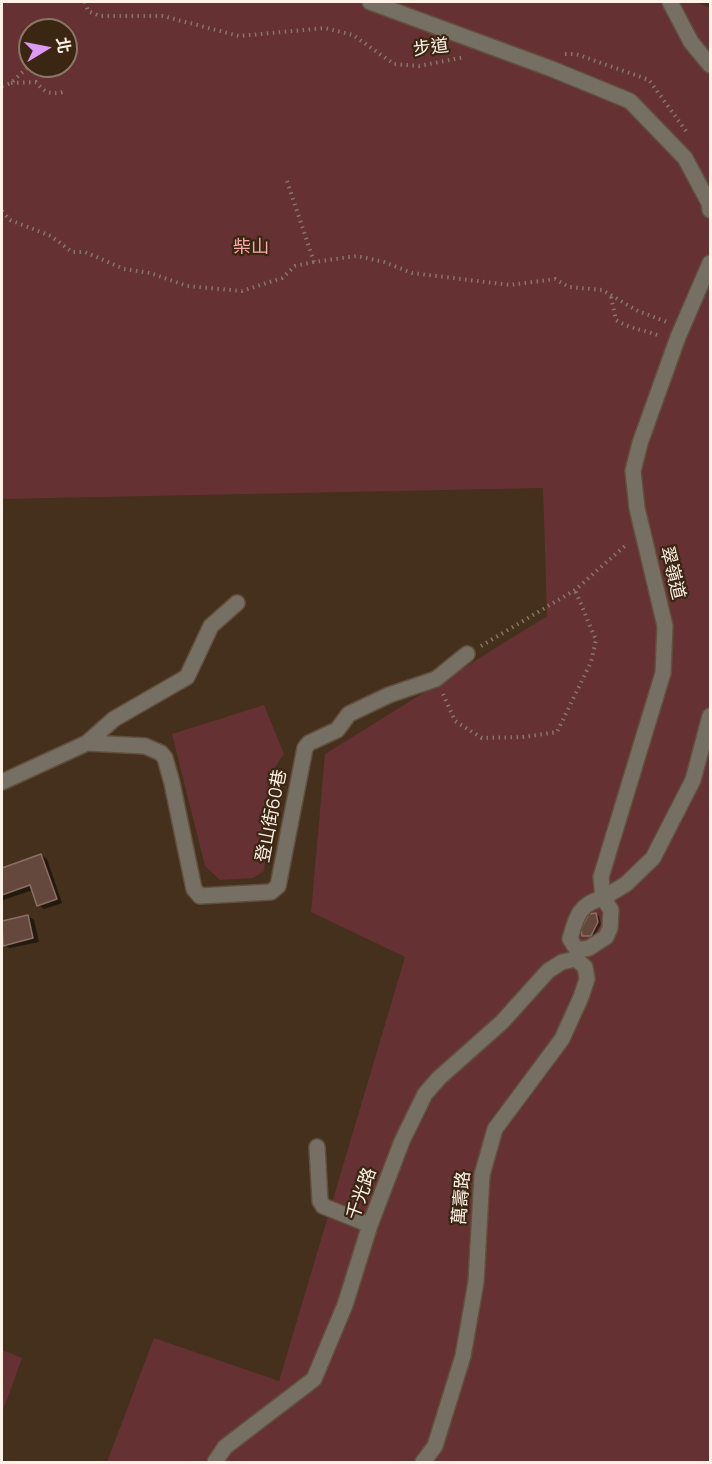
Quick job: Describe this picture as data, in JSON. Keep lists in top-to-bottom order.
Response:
{
  "streets": {
    "street": [
      "翠嶺道",
      "登山街60巷",
      "千光路",
      "萬壽路"
    ],
    "path": ["步道"]
  },
  "crossings": [
    ["翠嶺道", "千光路"],
    ["翠嶺道", "萬壽路"],
    ["千光路", "萬壽路"]
  ],
  "parks": ["柴山"],
  "north": "right"
}
